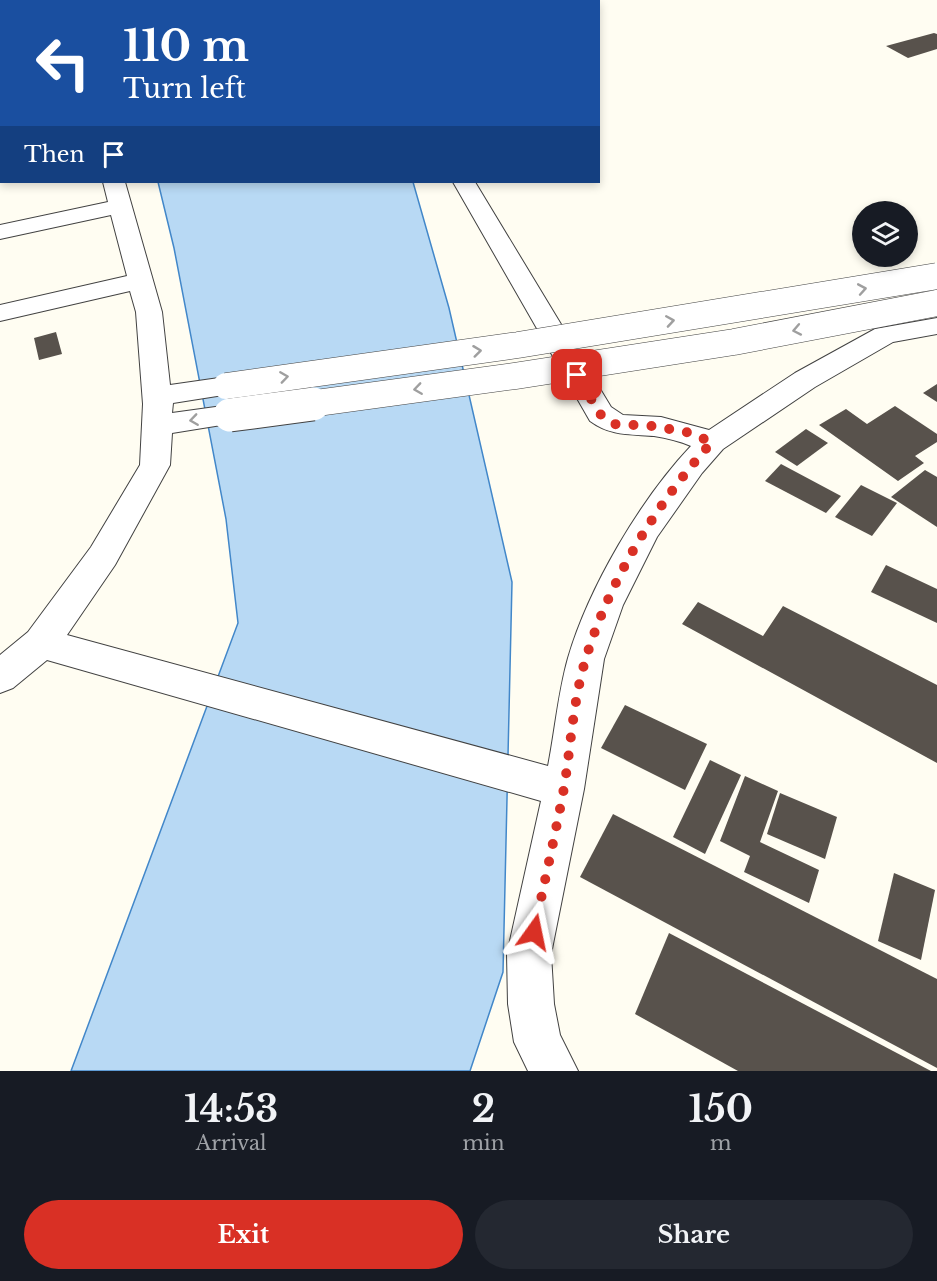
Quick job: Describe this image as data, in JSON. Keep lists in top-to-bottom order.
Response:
{
  "page": {
    "turn": ["110 m", "Turn left"],
    "then": "Then",
    "eta": [
      "14:53",
      "Arrival",
      "2",
      "min",
      "150",
      "m"
    ],
    "buttons": ["Exit", "Share"]
  }
}
